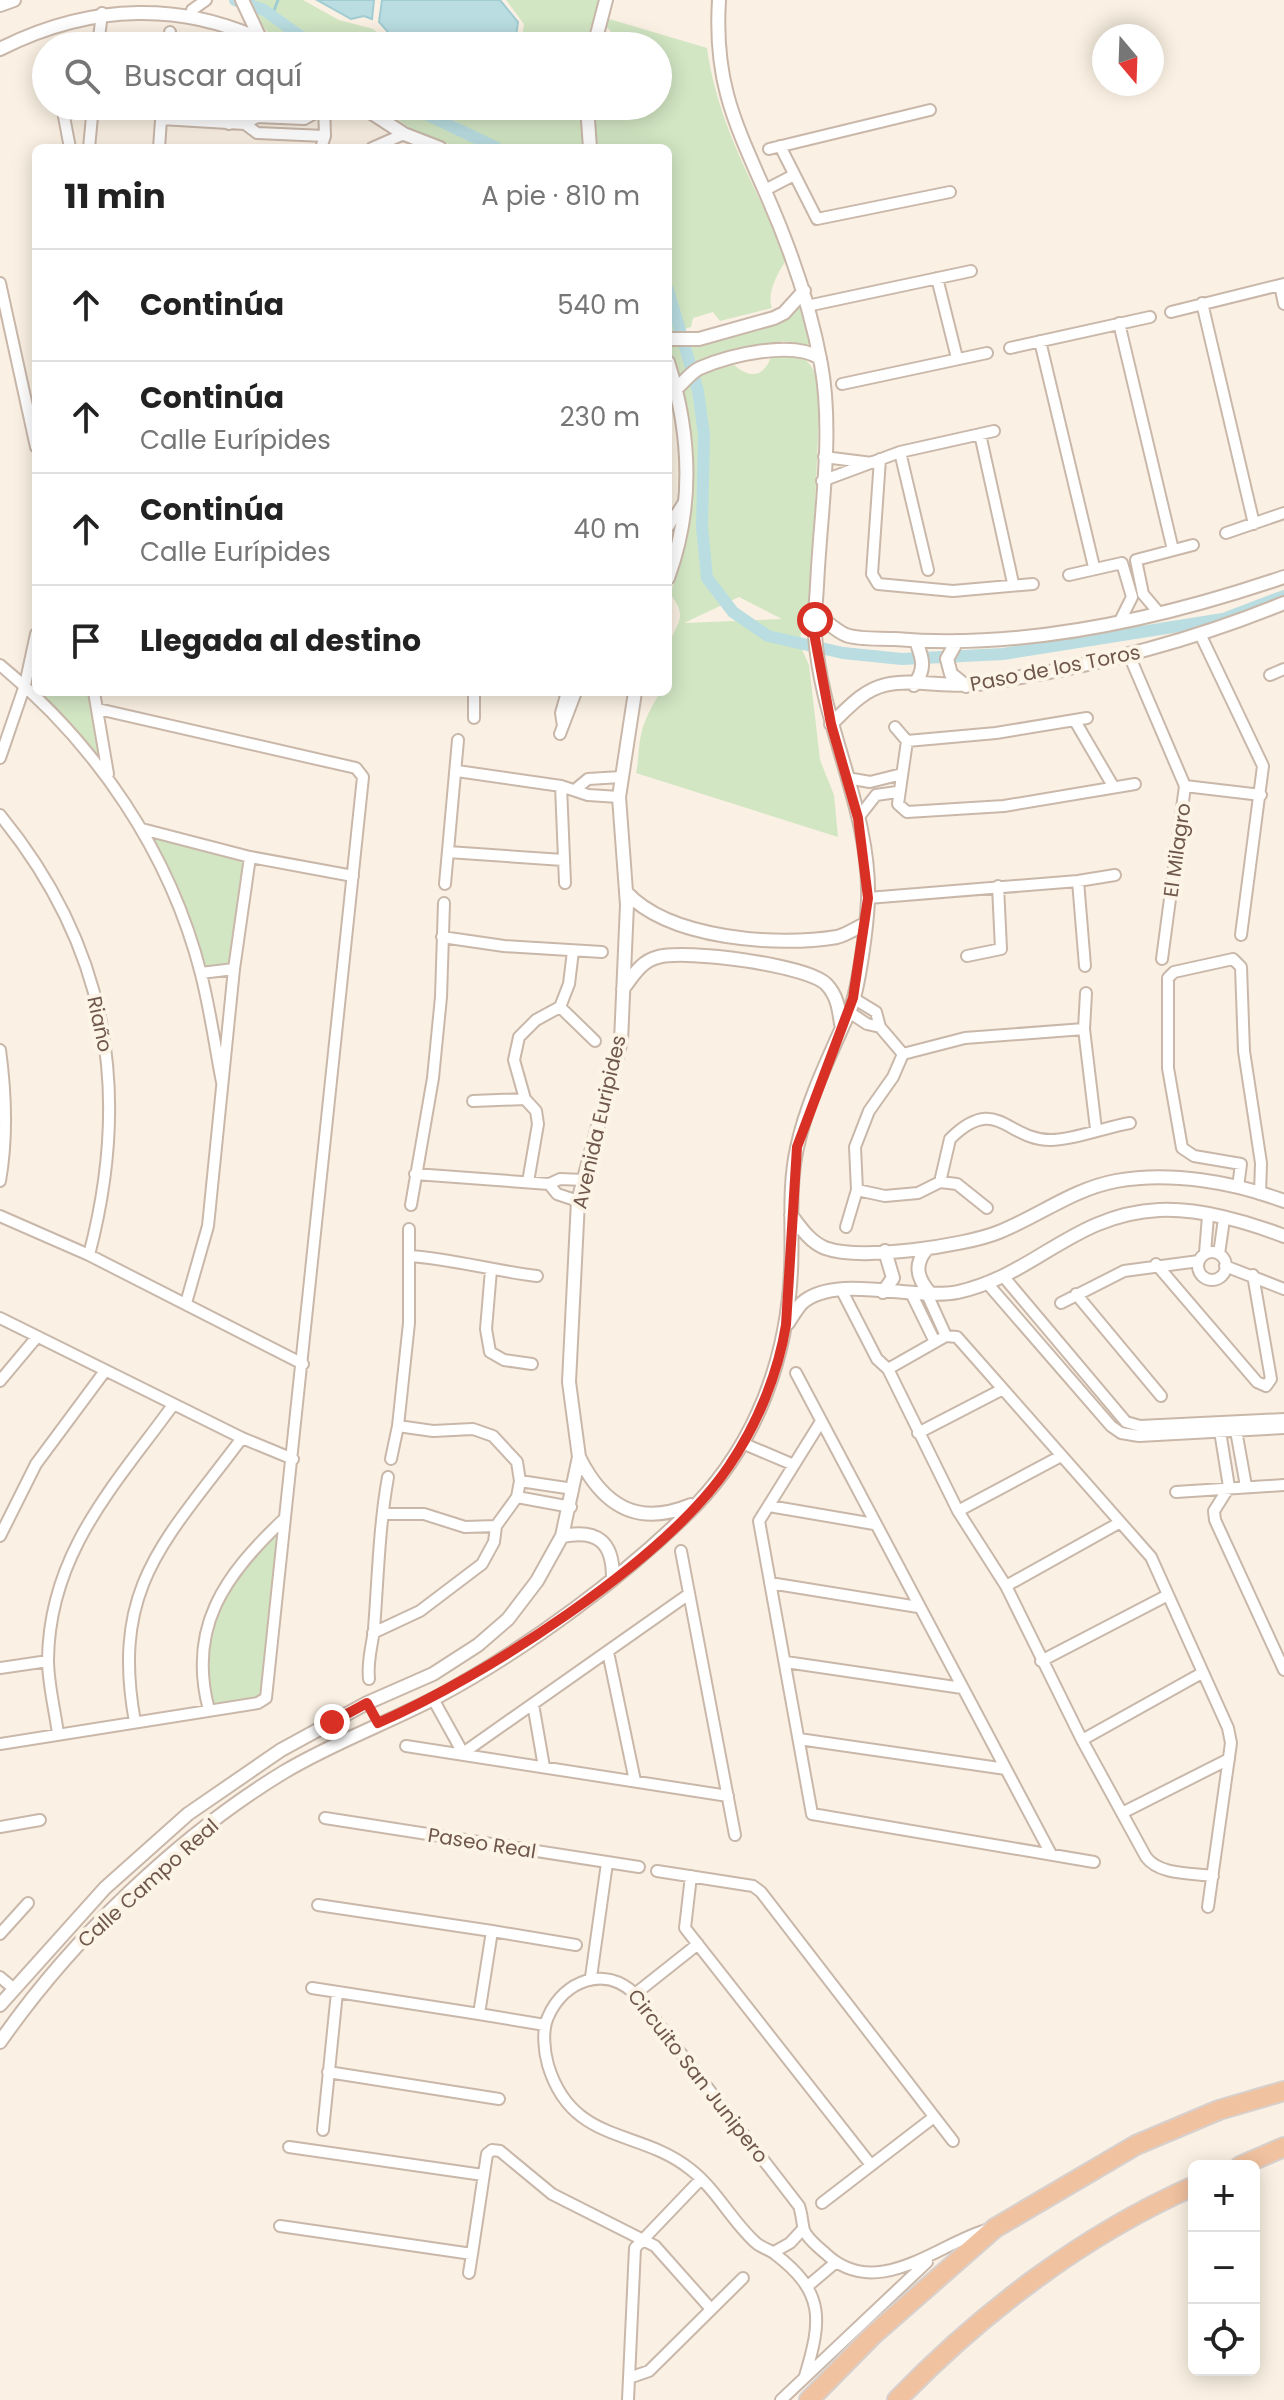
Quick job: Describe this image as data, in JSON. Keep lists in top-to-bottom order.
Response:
{
  "streets": {
    "street": [
      "Paso de los Toros",
      "El Milagro",
      "Riaño",
      "Avenida Euripides",
      "Paseo Real",
      "Calle Campo Real",
      "Circuito San Junipero"
    ]
  },
  "crossings": [
    ["Paso de los Toros", "El Milagro"],
    ["Paso de los Toros", "Calle Campo Real"],
    ["Avenida Euripides", "Calle Campo Real"]
  ],
  "north": "bottom",
  "page": {
    "search": "Buscar aquí",
    "heading": ["11 min", "A pie · 810 m"],
    "list": [
      ["Continúa", "540 m"],
      ["Continúa", "Calle Eurípides", "230 m"],
      ["Continúa", "Calle Eurípides", "40 m"],
      "Llegada al destino"
    ],
    "map_buttons": ["+", "−"]
  }
}
